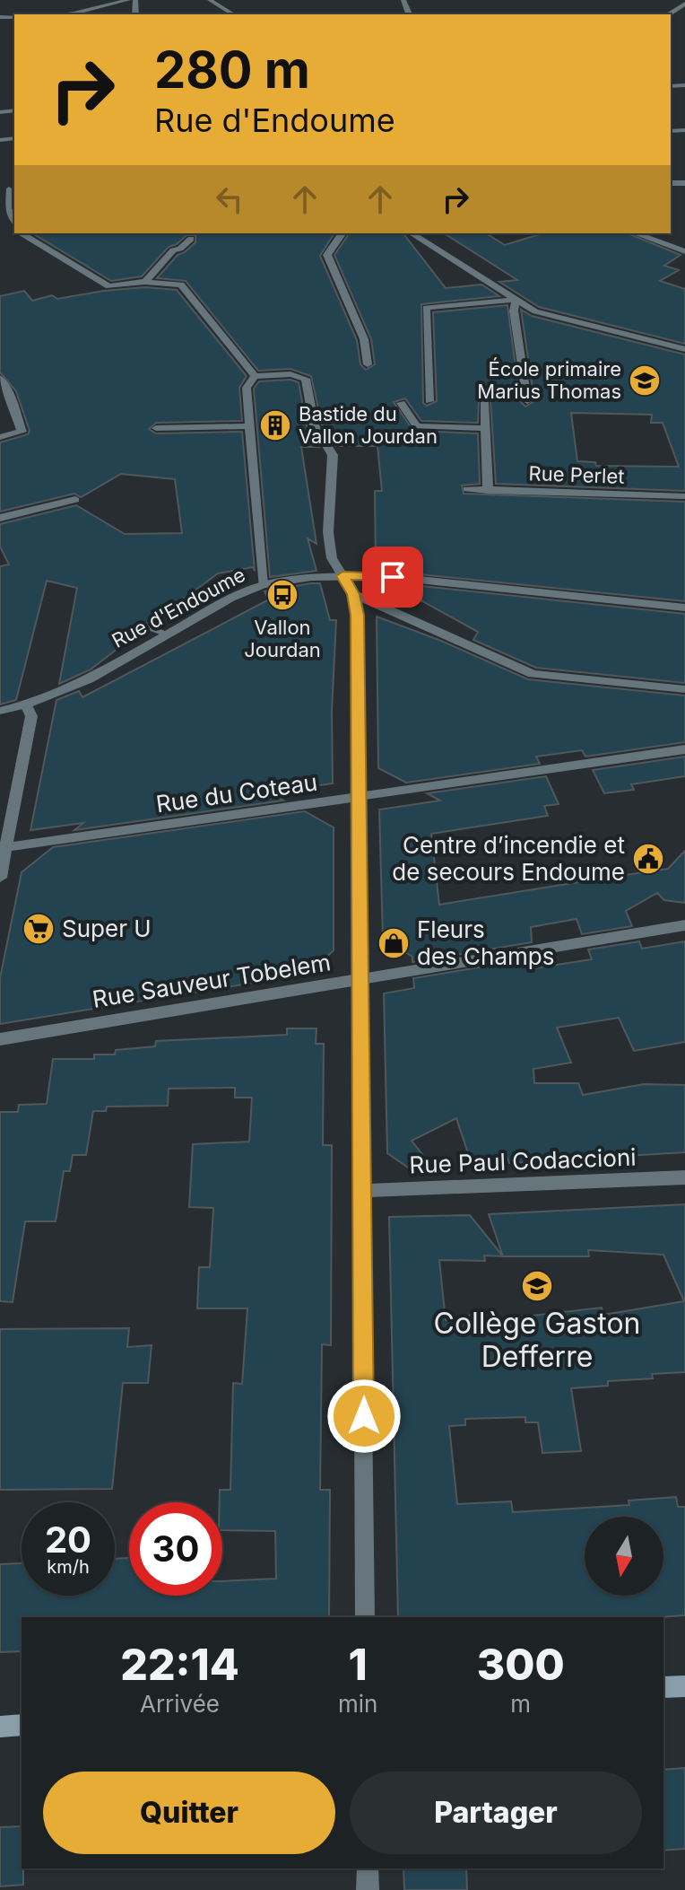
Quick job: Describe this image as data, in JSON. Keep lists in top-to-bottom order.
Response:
{
  "streets": {
    "street": [
      "Rue Perlet",
      "Rue d'Endoume",
      "Rue du Coteau",
      "Rue Sauveur Tobelem",
      "Rue Paul Codaccioni"
    ]
  },
  "places": {
    "school or university": ["École primaire Marius Thomas", "Collège Gaston Defferre"],
    "building": ["Bastide du Vallon Jourdan"],
    "bus stop": ["Vallon Jourdan"],
    "public building": ["Centre d’incendie et de secours Endoume"],
    "supermarket": ["Super U"],
    "shop": ["Fleurs des Champs"]
  },
  "north": "bottom",
  "page": {
    "turn": ["280 m", "Rue d'Endoume"],
    "speed": "20 km/h",
    "limit": "30",
    "eta": [
      "22:14",
      "Arrivée",
      "1",
      "min",
      "300",
      "m"
    ],
    "buttons": ["Quitter", "Partager"]
  }
}
